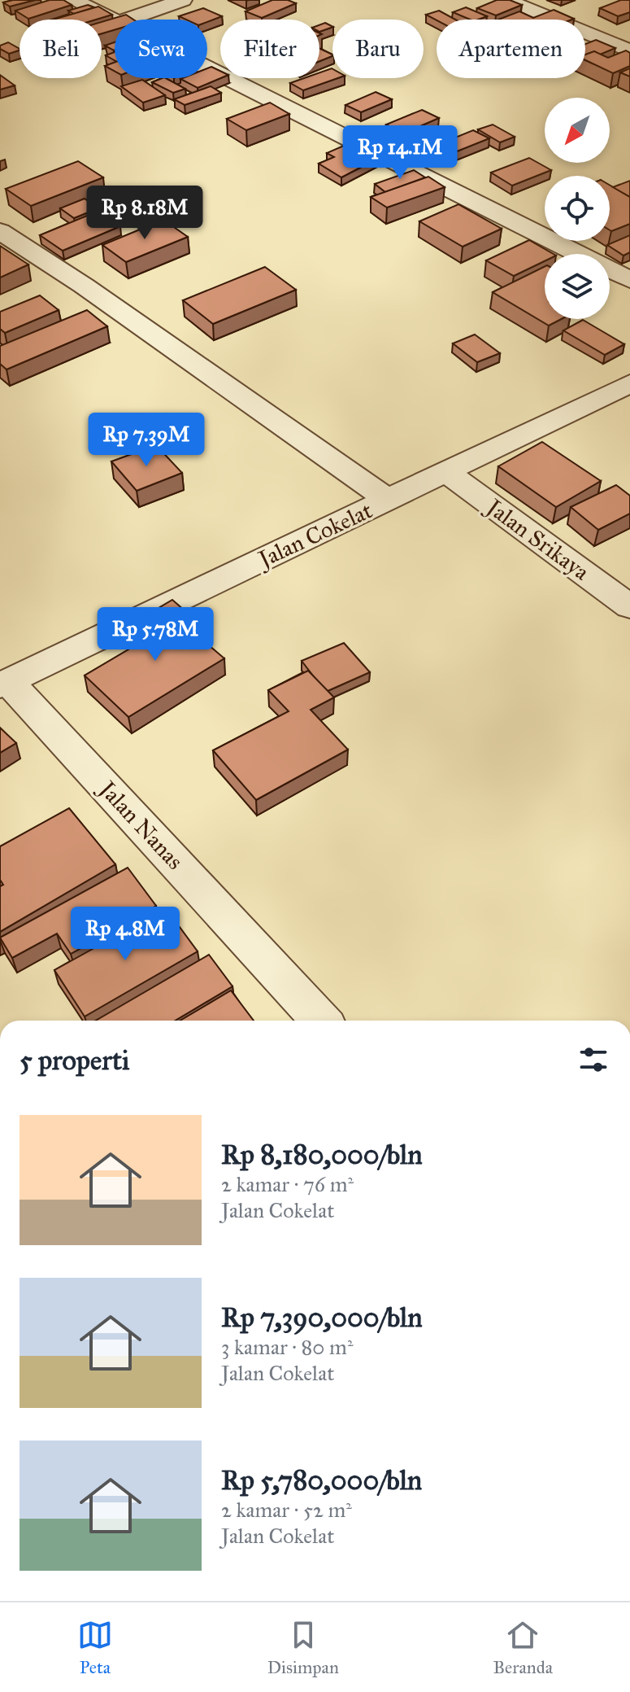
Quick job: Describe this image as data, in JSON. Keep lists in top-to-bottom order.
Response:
{
  "streets": {
    "street": ["Jalan Cokelat", "Jalan Srikaya", "Jalan Nanas"]
  },
  "crossings": [
    ["Jalan Cokelat", "Jalan Srikaya"],
    ["Jalan Cokelat", "Jalan Nanas"]
  ],
  "north": "bottom left",
  "page": {
    "chip": [
      "Beli",
      "Sewa",
      "Filter",
      "Baru",
      "Apartemen"
    ],
    "price": [
      "Rp 14.1M",
      "Rp 8.18M",
      "Rp 7.39M",
      "Rp 5.78M",
      "Rp 4.8M"
    ],
    "heading": "5 properti",
    "list": [
      {
        "name": "Rp 8,180,000/bln",
        "note": "2 kamar · 76 m² · Jalan Cokelat"
      },
      {
        "name": "Rp 7,390,000/bln",
        "note": "3 kamar · 80 m² · Jalan Cokelat"
      },
      {
        "name": "Rp 5,780,000/bln",
        "note": "2 kamar · 52 m² · Jalan Cokelat"
      }
    ],
    "tabs": ["Peta", "Disimpan", "Beranda"]
  }
}
